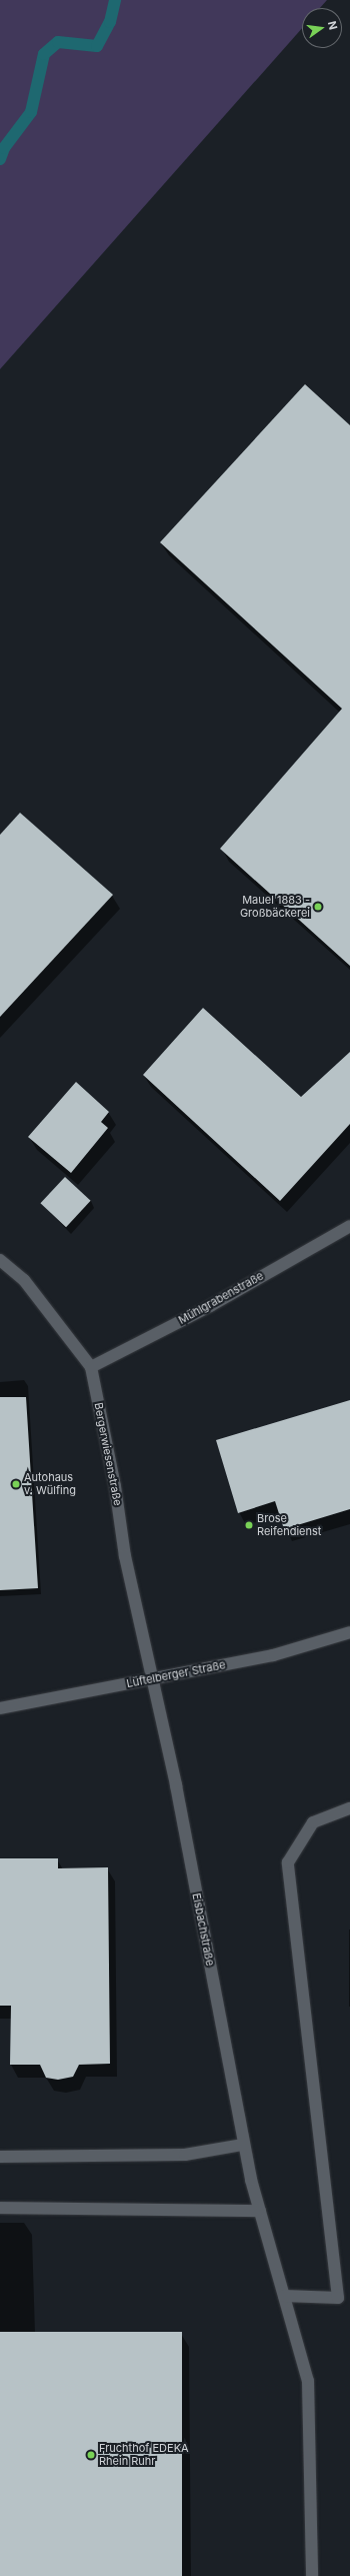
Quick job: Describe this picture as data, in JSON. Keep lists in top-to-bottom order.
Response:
{
  "streets": {
    "street": [
      "Mühlgrabenstraße",
      "Bergerwiesenstraße",
      "Lüftelberger Straße",
      "Eisbachstraße"
    ]
  },
  "crossings": [
    ["Mühlgrabenstraße", "Bergerwiesenstraße"],
    ["Bergerwiesenstraße", "Lüftelberger Straße"],
    ["Bergerwiesenstraße", "Eisbachstraße"],
    ["Lüftelberger Straße", "Eisbachstraße"]
  ],
  "places": [
    "Mauel 1883 - Großbäckerei",
    "Autohaus v. Wülfing",
    "Brose Reifendienst",
    "Fruchthof EDEKA Rhein Ruhr"
  ],
  "north": "right"
}
